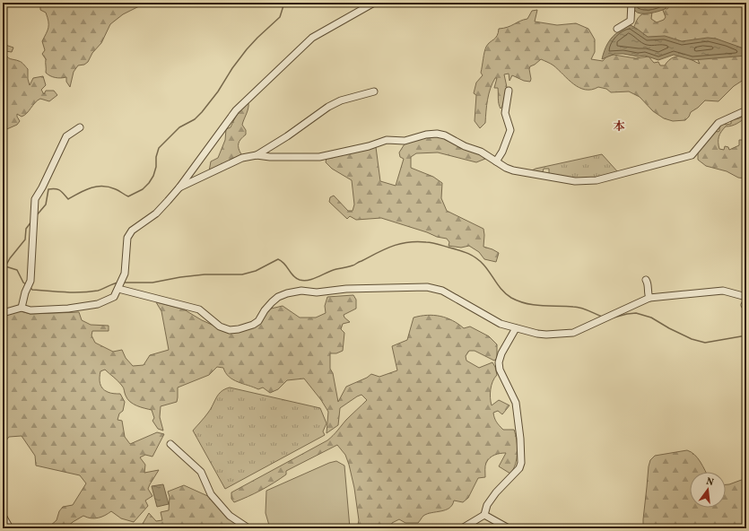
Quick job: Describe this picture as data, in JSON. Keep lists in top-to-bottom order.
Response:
{
  "districts": ["本"],
  "north": "top"
}
